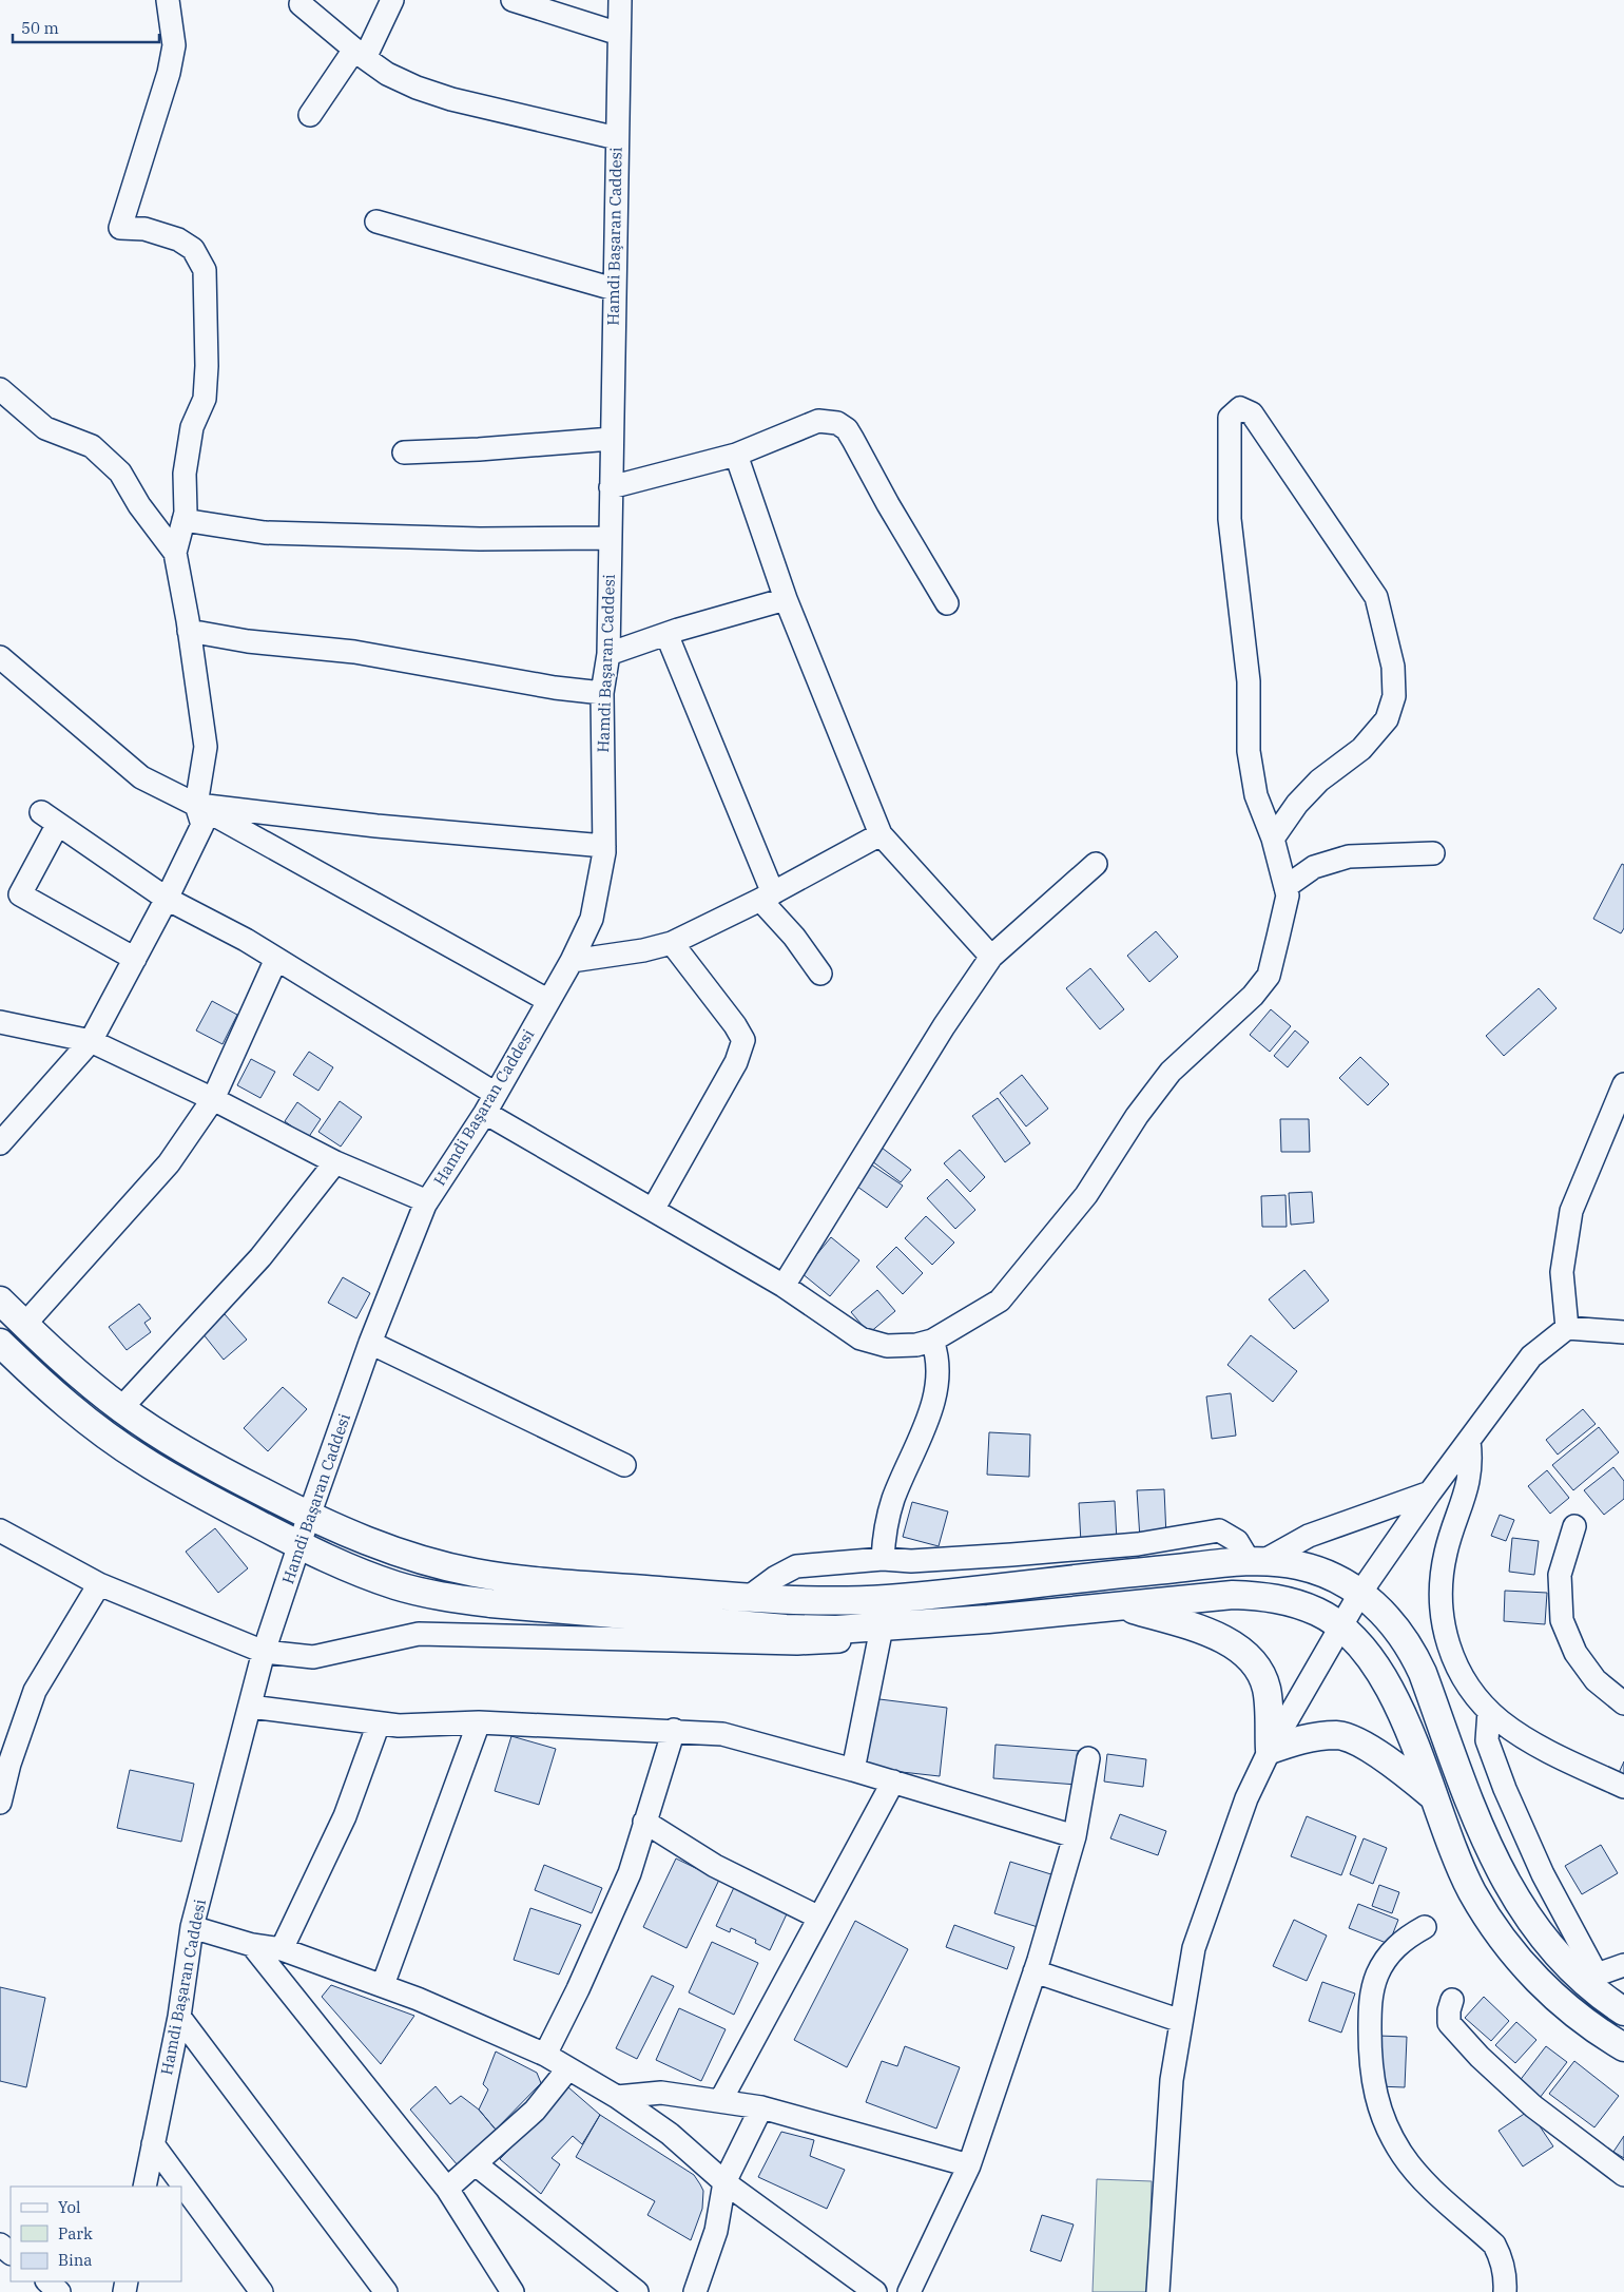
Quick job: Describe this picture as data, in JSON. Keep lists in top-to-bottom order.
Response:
{
  "streets": {
    "street": ["Hamdi Başaran Caddesi"]
  },
  "legend": ["Yol", "Park", "Bina"],
  "scale_bar": "50 m"
}
